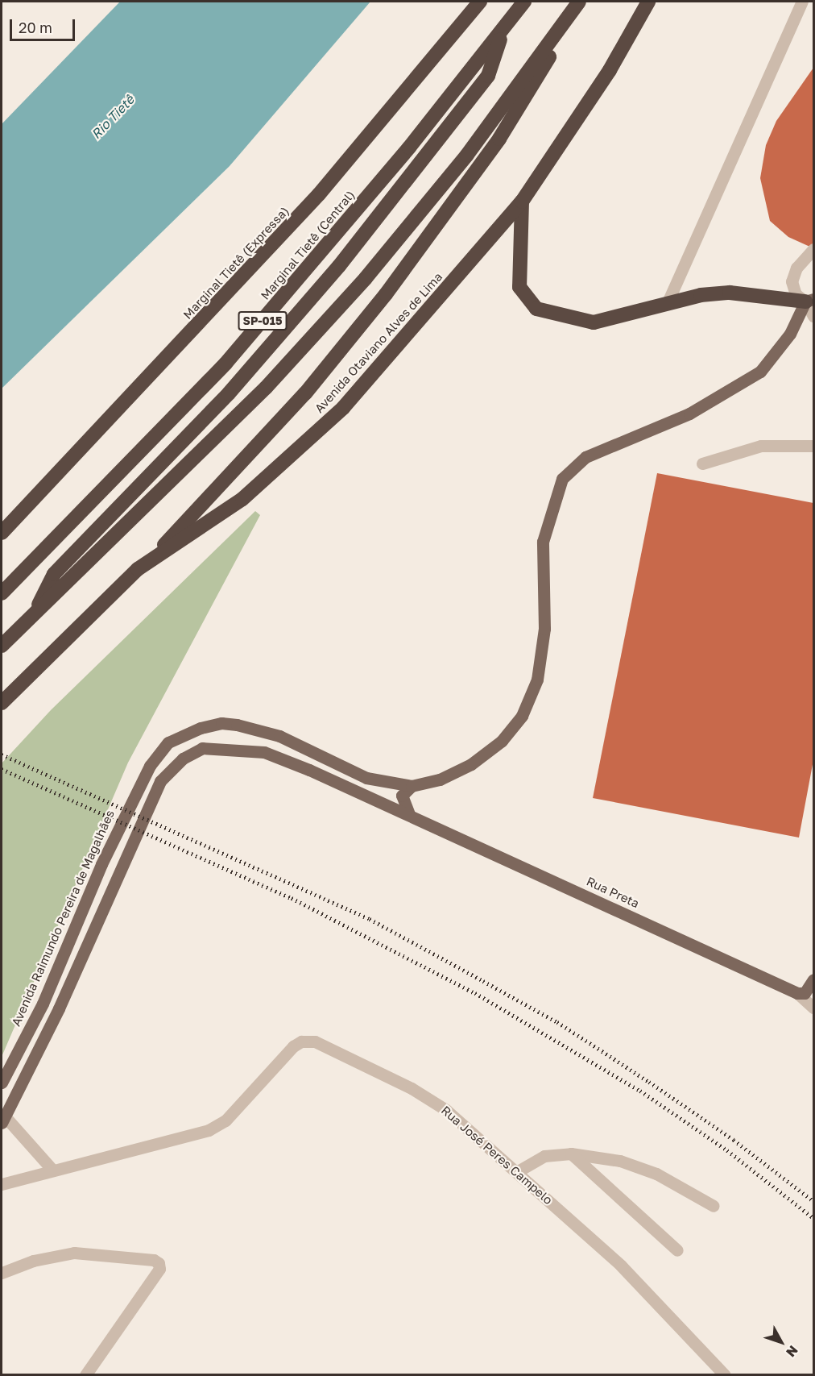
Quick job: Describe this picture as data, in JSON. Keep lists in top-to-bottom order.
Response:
{
  "streets": {
    "highway": [
      "Marginal Tietê (Central)",
      "Marginal Tietê (Expressa)",
      "SP-015",
      "Avenida Otaviano Alves de Lima"
    ],
    "main road": ["Rua Preta", "Avenida Raimundo Pereira de Magalhães"],
    "street": ["Rua José Peres Campelo"]
  },
  "crossings": [
    ["Marginal Tietê (Central)", "SP-015"]
  ],
  "water": ["Rio Tietê"],
  "scale_bar": "20 m",
  "north": "bottom right"
}
